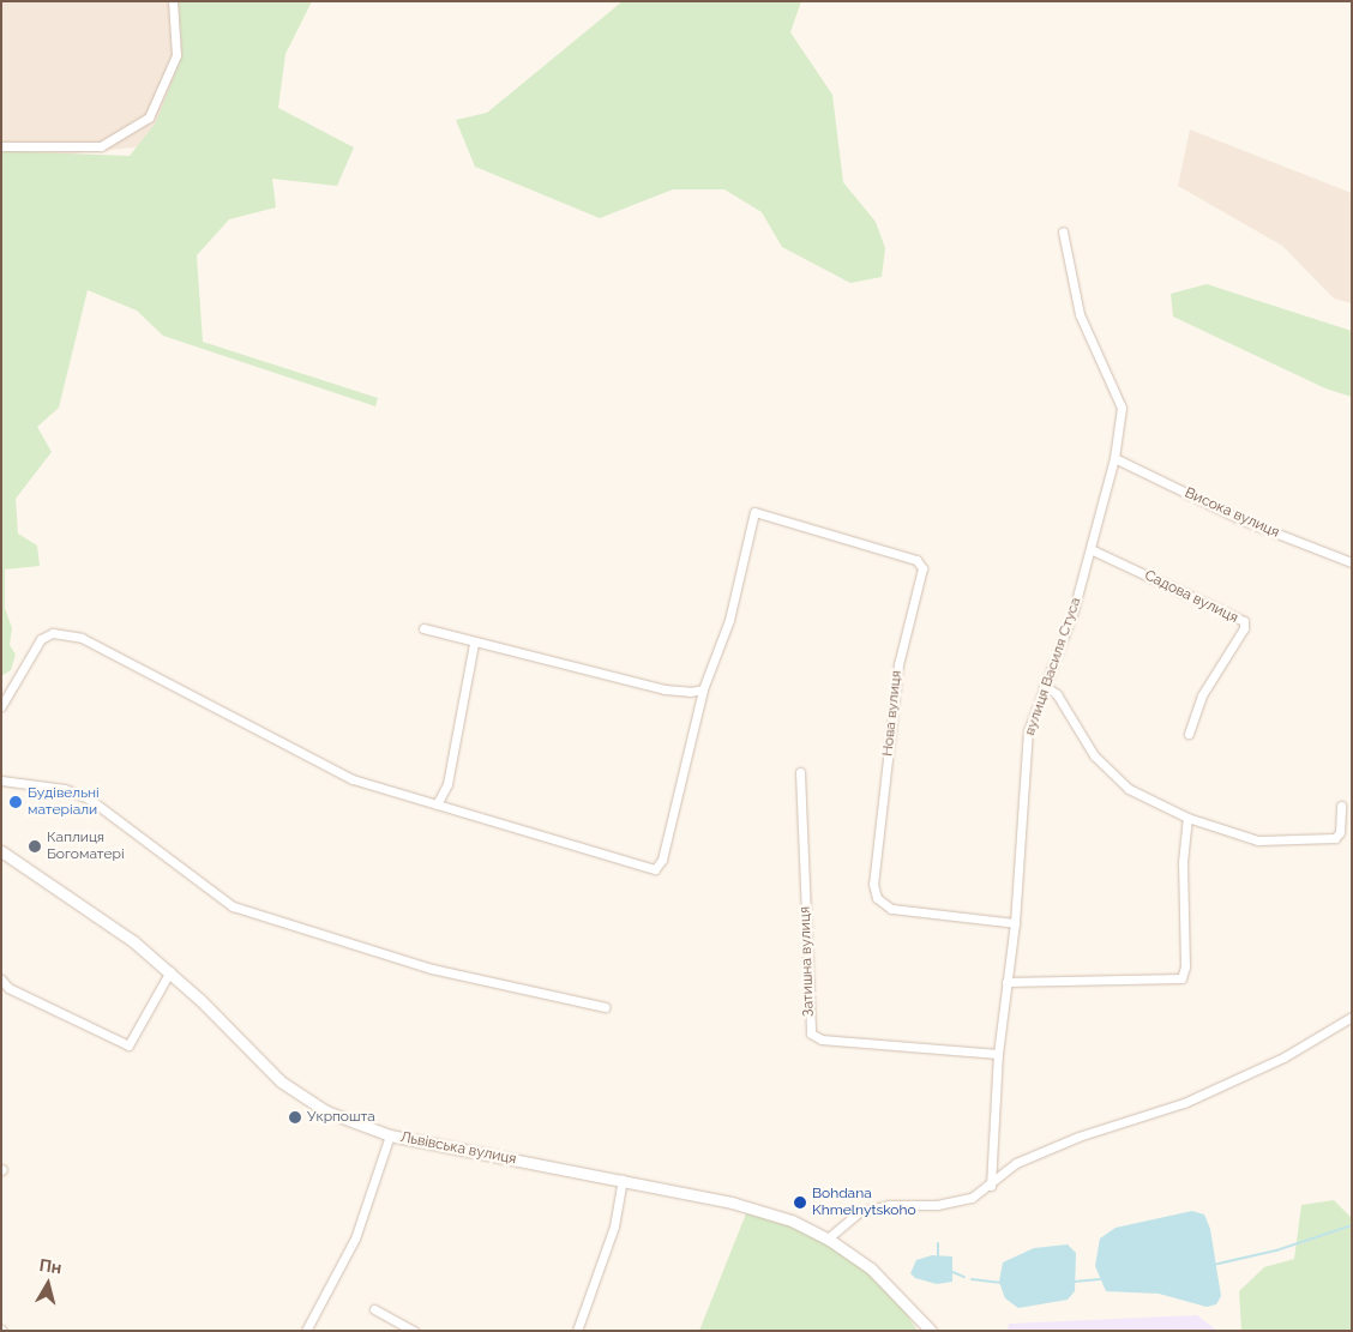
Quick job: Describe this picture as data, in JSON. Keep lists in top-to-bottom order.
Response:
{
  "streets": {
    "main road": ["Львівська вулиця"],
    "street": [
      "Висока вулиця",
      "Садова вулиця",
      "вулиця Василя Стуса",
      "Нова вулиця",
      "Затишна вулиця"
    ]
  },
  "crossings": [
    ["Висока вулиця", "вулиця Василя Стуса"],
    ["Садова вулиця", "вулиця Василя Стуса"],
    ["вулиця Василя Стуса", "Нова вулиця"],
    ["вулиця Василя Стуса", "Затишна вулиця"]
  ],
  "places": [
    "Будівельні матеріали",
    "Каплиця Богоматері",
    "Укрпошта",
    "Bohdana Khmelnytskoho"
  ],
  "north": "top"
}
